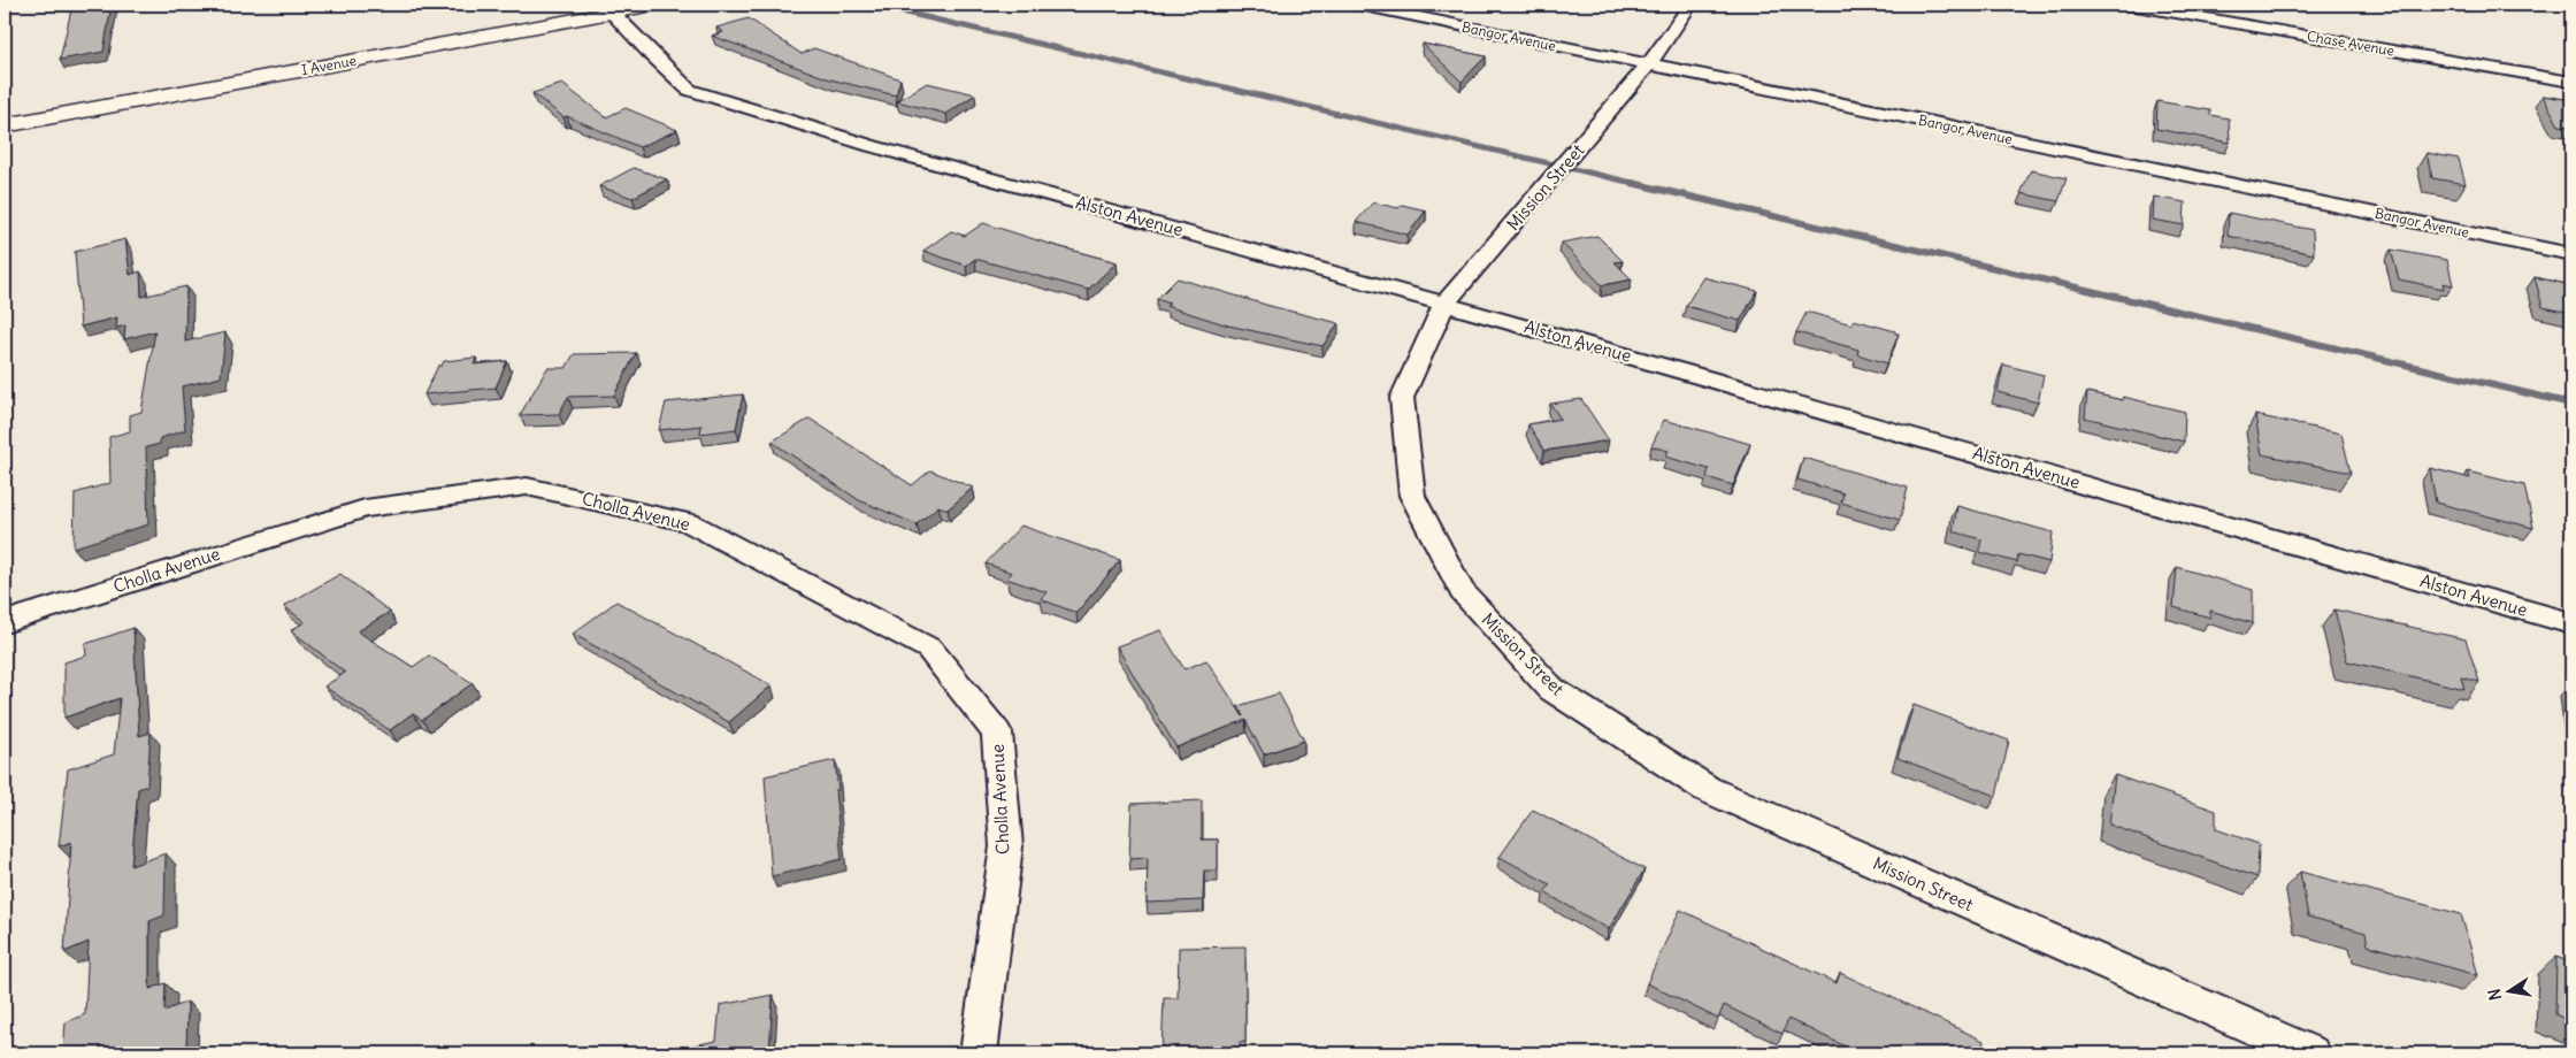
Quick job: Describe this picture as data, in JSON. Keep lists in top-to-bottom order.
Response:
{
  "streets": {
    "main road": ["I Avenue"],
    "street": [
      "Bangor Avenue",
      "Chase Avenue",
      "Mission Street",
      "Alston Avenue",
      "Cholla Avenue"
    ]
  },
  "crossings": [
    ["Bangor Avenue", "Mission Street"],
    ["I Avenue", "Alston Avenue"],
    ["Mission Street", "Alston Avenue"]
  ],
  "north": "left"
}
